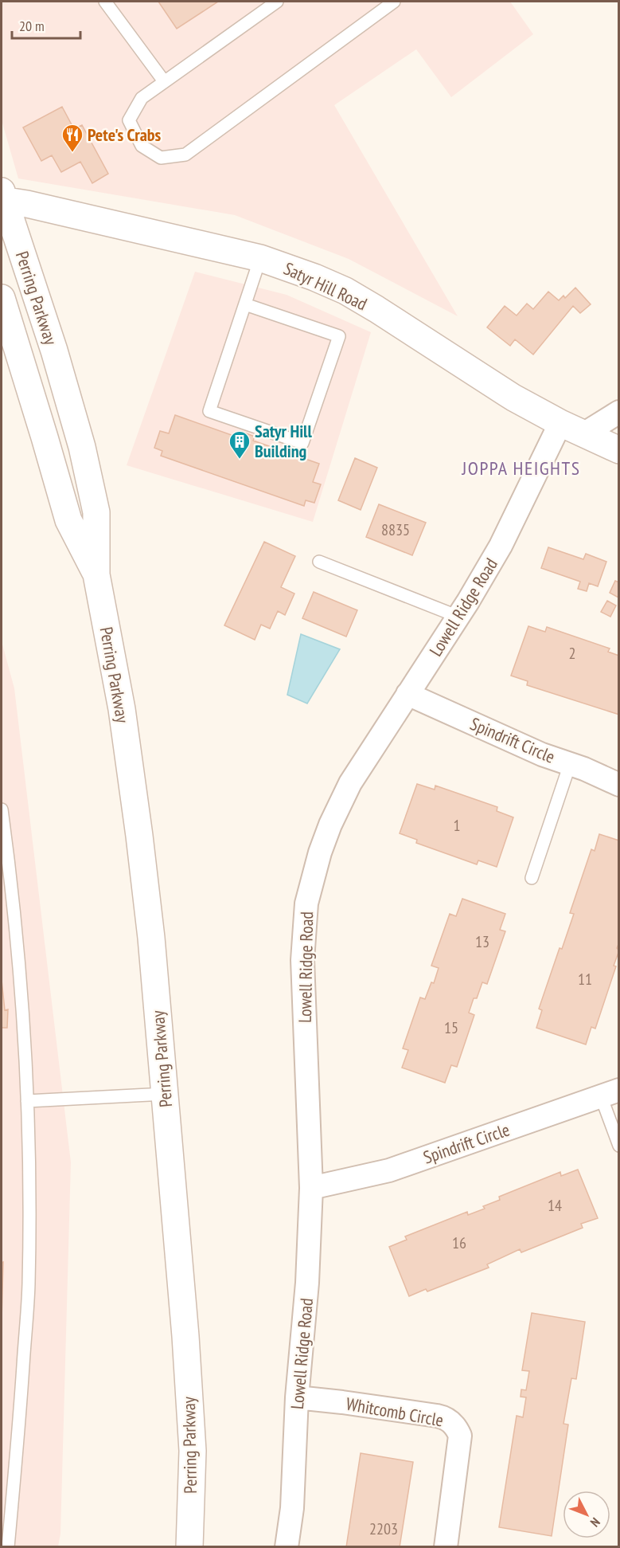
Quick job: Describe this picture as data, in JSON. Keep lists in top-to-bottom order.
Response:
{
  "streets": {
    "street": [
      "Satyr Hill Road",
      "Perring Parkway",
      "Lowell Ridge Road",
      "Spindrift Circle",
      "Whitcomb Circle"
    ]
  },
  "crossings": [
    ["Satyr Hill Road", "Perring Parkway"],
    ["Satyr Hill Road", "Lowell Ridge Road"],
    ["Lowell Ridge Road", "Spindrift Circle"],
    ["Lowell Ridge Road", "Whitcomb Circle"]
  ],
  "districts": ["JOPPA HEIGHTS"],
  "places": {
    "restaurant": ["Pete's Crabs"],
    "building": ["Satyr Hill Building"]
  },
  "house_numbers": [
    "8835",
    "2",
    "1",
    "13",
    "11",
    "15",
    "14",
    "16",
    "2203"
  ],
  "scale_bar": "20 m",
  "north": "bottom right"
}
